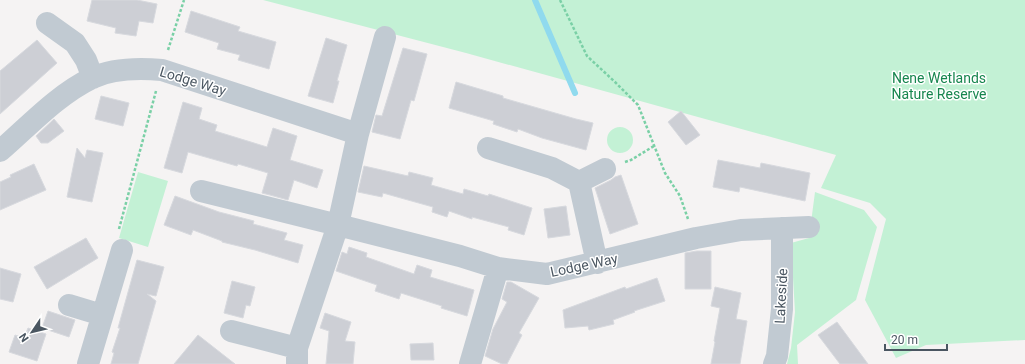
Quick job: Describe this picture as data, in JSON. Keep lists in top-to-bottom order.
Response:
{
  "streets": {
    "street": ["Lodge Way", "Lakeside"]
  },
  "crossings": [
    ["Lodge Way", "Lakeside"]
  ],
  "parks": ["Nene Wetlands Nature Reserve"],
  "scale_bar": "20 m",
  "north": "bottom left"
}
